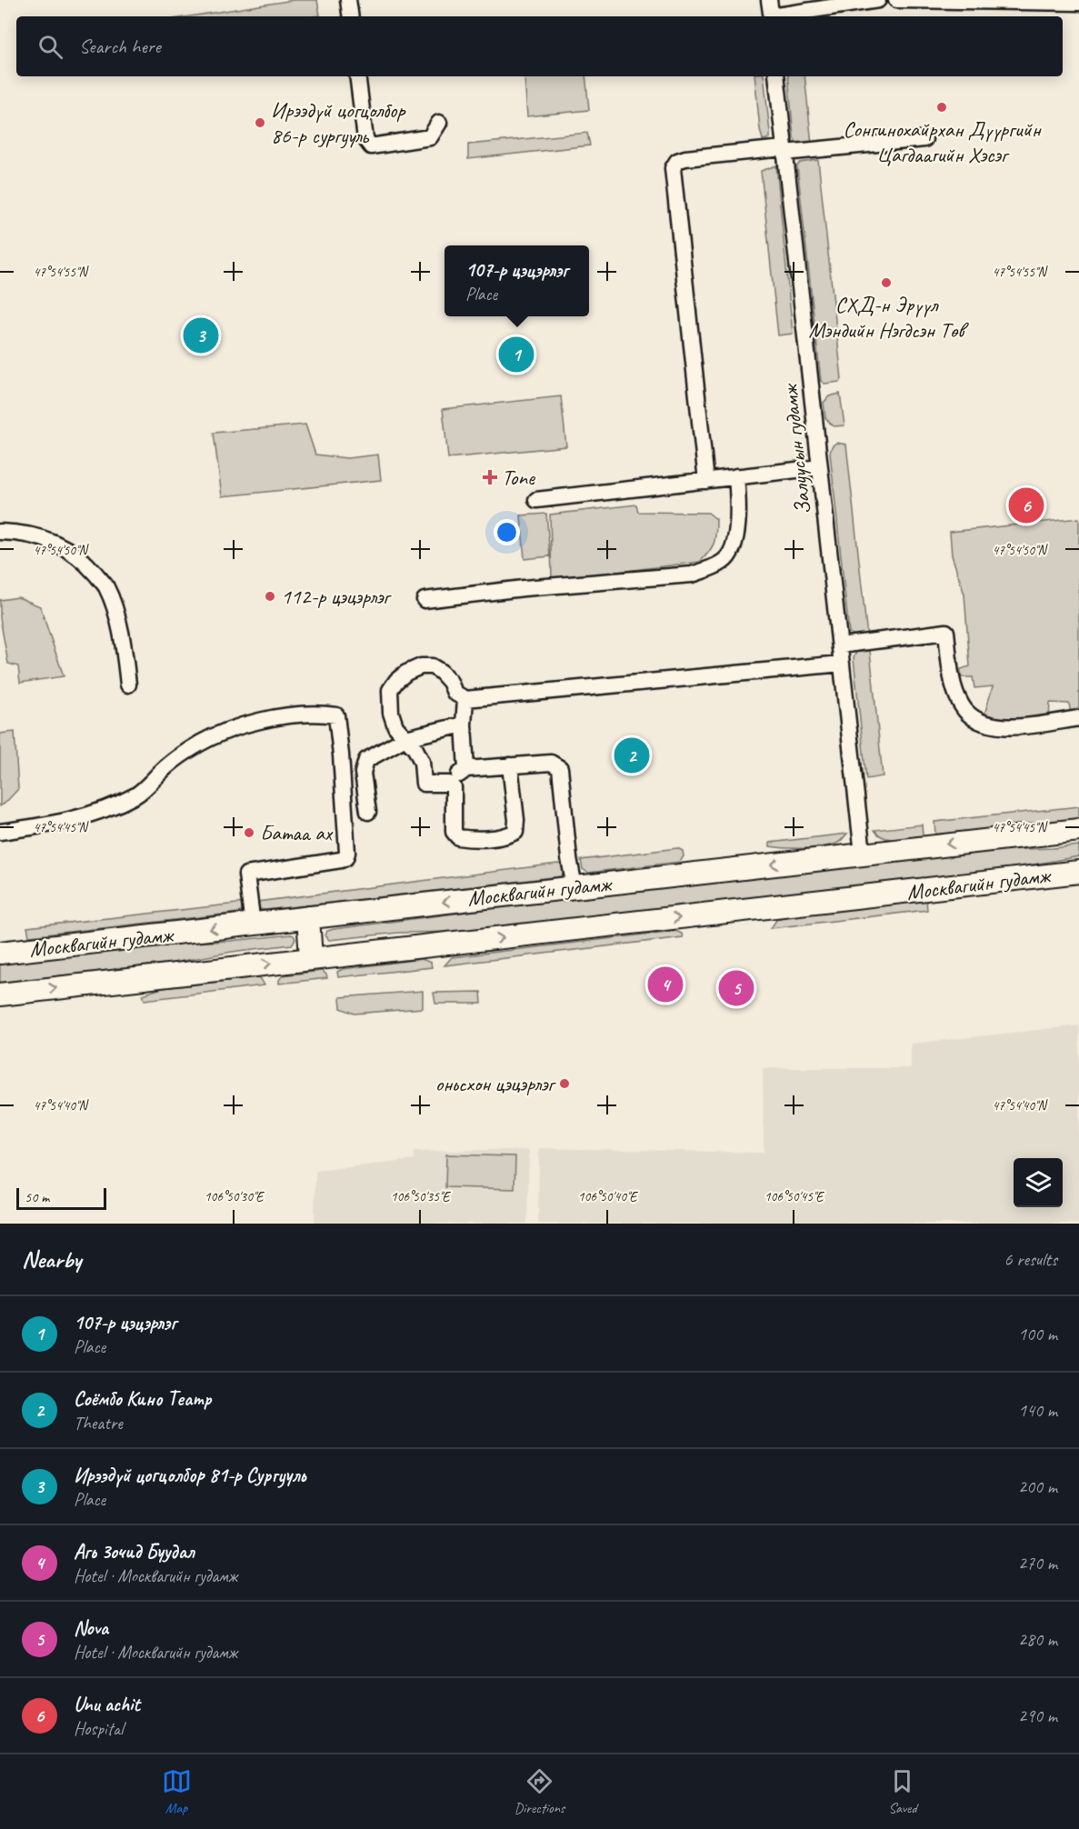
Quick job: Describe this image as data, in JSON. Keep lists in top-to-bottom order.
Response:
{
  "streets": {
    "highway": ["Москвагийн гудамж"],
    "street": ["Залуусын гудамж"]
  },
  "crossings": [
    ["Залуусын гудамж", "Москвагийн гудамж"]
  ],
  "places": {
    "other": [
      "Сонгинохайрхан Дүүргийн Цагдаагийн Хэсэг",
      "Ирээдүй цогцолбор 86-р сургууль",
      "СХД-н Эрүүл Мэндийн Нэгдсэн Төв",
      "112-р цэцэрлэг",
      "Батаа ах",
      "оньсхон цэцэрлэг"
    ],
    "health": ["Tone"]
  },
  "scale_bar": "50 m",
  "page": {
    "search": "Search here",
    "popup": ["107-р цэцэрлэг", "Place"],
    "pins": [
      "3",
      "1",
      "6",
      "2",
      "4",
      "5"
    ],
    "scale": "50 m",
    "heading": ["Nearby", "6 results"],
    "list": [
      {
        "mark": "1",
        "name": "107-р цэцэрлэг",
        "note": "Place",
        "value": "100 m"
      },
      {
        "mark": "2",
        "name": "Соёмбо Кино Театр",
        "note": "Theatre",
        "value": "140 m"
      },
      {
        "mark": "3",
        "name": "Ирээдүй цогцолбор 81-р Сургууль",
        "note": "Place",
        "value": "200 m"
      },
      {
        "mark": "4",
        "name": "Агь 3очид Буудал",
        "note": "Hotel · Москвагийн гудамж",
        "value": "270 m"
      },
      {
        "mark": "5",
        "name": "Nova",
        "note": "Hotel · Москвагийн гудамж",
        "value": "280 m"
      },
      {
        "mark": "6",
        "name": "Unu achit",
        "note": "Hospital",
        "value": "290 m"
      }
    ],
    "nav": ["Map", "Directions", "Saved"]
  },
  "coordinates": [
    "47°54'55\"N",
    "47°54'50\"N",
    "47°54'45\"N",
    "47°54'40\"N",
    "106°50'30\"E",
    "106°50'35\"E",
    "106°50'40\"E",
    "106°50'45\"E"
  ]
}
